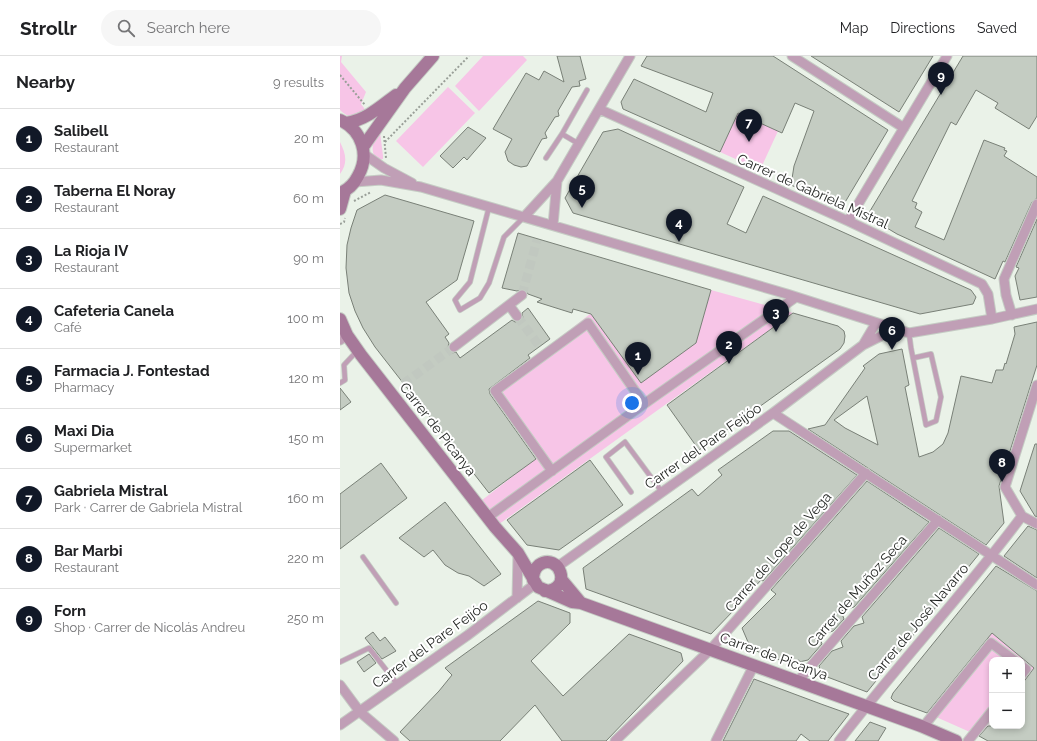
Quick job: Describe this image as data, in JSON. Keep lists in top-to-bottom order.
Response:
{
  "streets": {
    "street": [
      "Carrer de Gabriela Mistral",
      "Carrer de Picanya",
      "Carrer del Pare Feijóo",
      "Carrer de Lope de Vega",
      "Carrer de Muñoz Seca",
      "Carrer de José Navarro"
    ]
  },
  "crossings": [
    ["Carrer de Picanya", "Carrer del Pare Feijóo"],
    ["Carrer de Picanya", "Carrer de Lope de Vega"],
    ["Carrer de Picanya", "Carrer de Muñoz Seca"],
    ["Carrer de Picanya", "Carrer de José Navarro"]
  ],
  "page": {
    "header": "Strollr",
    "search": "Search here",
    "nav": ["Map", "Directions", "Saved"],
    "heading": ["Nearby", "9 results"],
    "pins": [
      "9",
      "7",
      "5",
      "4",
      "3",
      "6",
      "2",
      "1",
      "8"
    ],
    "list": [
      {
        "mark": "1",
        "name": "Salibell",
        "note": "Restaurant",
        "value": "20 m"
      },
      {
        "mark": "2",
        "name": "Taberna El Noray",
        "note": "Restaurant",
        "value": "60 m"
      },
      {
        "mark": "3",
        "name": "La Rioja IV",
        "note": "Restaurant",
        "value": "90 m"
      },
      {
        "mark": "4",
        "name": "Cafeteria Canela",
        "note": "Café",
        "value": "100 m"
      },
      {
        "mark": "5",
        "name": "Farmacia J. Fontestad",
        "note": "Pharmacy",
        "value": "120 m"
      },
      {
        "mark": "6",
        "name": "Maxi Dia",
        "note": "Supermarket",
        "value": "150 m"
      },
      {
        "mark": "7",
        "name": "Gabriela Mistral",
        "note": "Park · Carrer de Gabriela Mistral",
        "value": "160 m"
      },
      {
        "mark": "8",
        "name": "Bar Marbi",
        "note": "Restaurant",
        "value": "220 m"
      },
      {
        "mark": "9",
        "name": "Forn",
        "note": "Shop · Carrer de Nicolás Andreu",
        "value": "250 m"
      }
    ],
    "map_buttons": ["+", "−"]
  }
}
